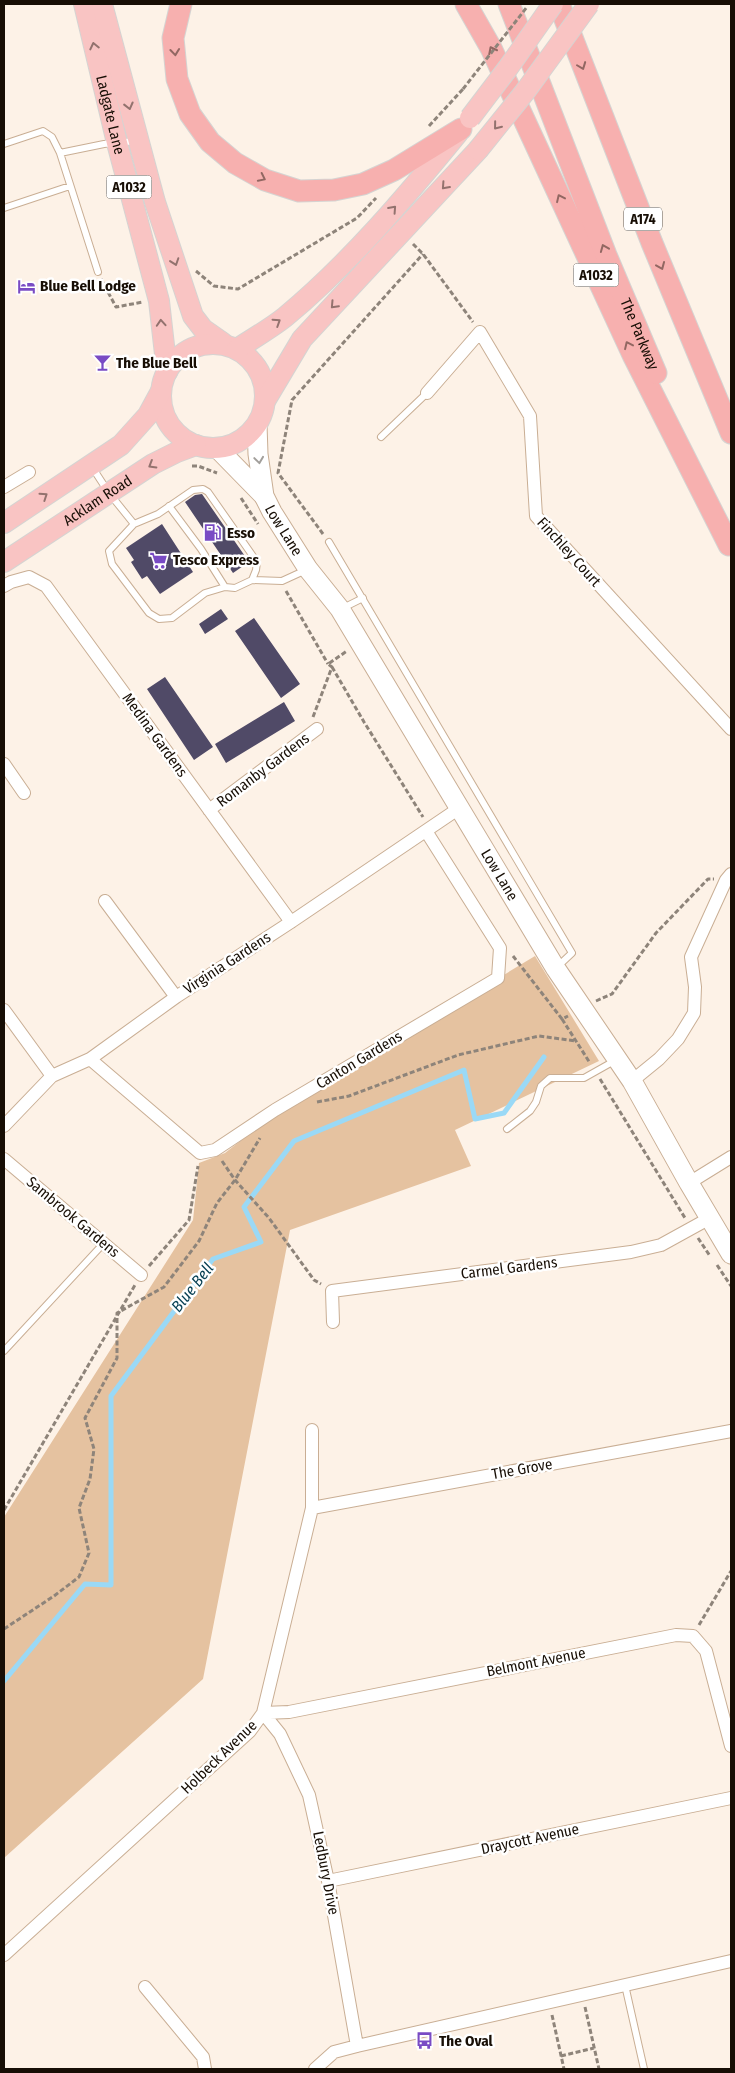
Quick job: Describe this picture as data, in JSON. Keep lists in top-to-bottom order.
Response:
{
  "streets": {
    "highway": ["A1032", "A174", "The Parkway"],
    "main road": ["Ladgate Lane", "Acklam Road", "Low Lane"],
    "street": [
      "Finchley Court",
      "Medina Gardens",
      "Romanby Gardens",
      "Virginia Gardens",
      "Canton Gardens",
      "Sambrook Gardens",
      "Carmel Gardens",
      "The Grove",
      "Belmont Avenue",
      "Holbeck Avenue",
      "Draycott Avenue",
      "Ledbury Drive"
    ]
  },
  "crossings": [
    ["Ladgate Lane", "A1032"],
    ["Ladgate Lane", "Acklam Road"],
    ["Ladgate Lane", "Low Lane"],
    ["A1032", "The Parkway"],
    ["A1032", "Acklam Road"],
    ["A1032", "Low Lane"],
    ["Acklam Road", "Low Lane"],
    ["Low Lane", "Virginia Gardens"],
    ["Low Lane", "Carmel Gardens"],
    ["Medina Gardens", "Romanby Gardens"],
    ["Medina Gardens", "Virginia Gardens"],
    ["The Grove", "Holbeck Avenue"],
    ["Belmont Avenue", "Holbeck Avenue"],
    ["Belmont Avenue", "Ledbury Drive"],
    ["Holbeck Avenue", "Ledbury Drive"],
    ["Draycott Avenue", "Ledbury Drive"]
  ],
  "water": ["Blue Bell"],
  "places": {
    "hotel": ["Blue Bell Lodge"],
    "bar": ["The Blue Bell"],
    "fuel station": ["Esso"],
    "supermarket": ["Tesco Express"],
    "bus stop": ["The Oval"]
  }
}
